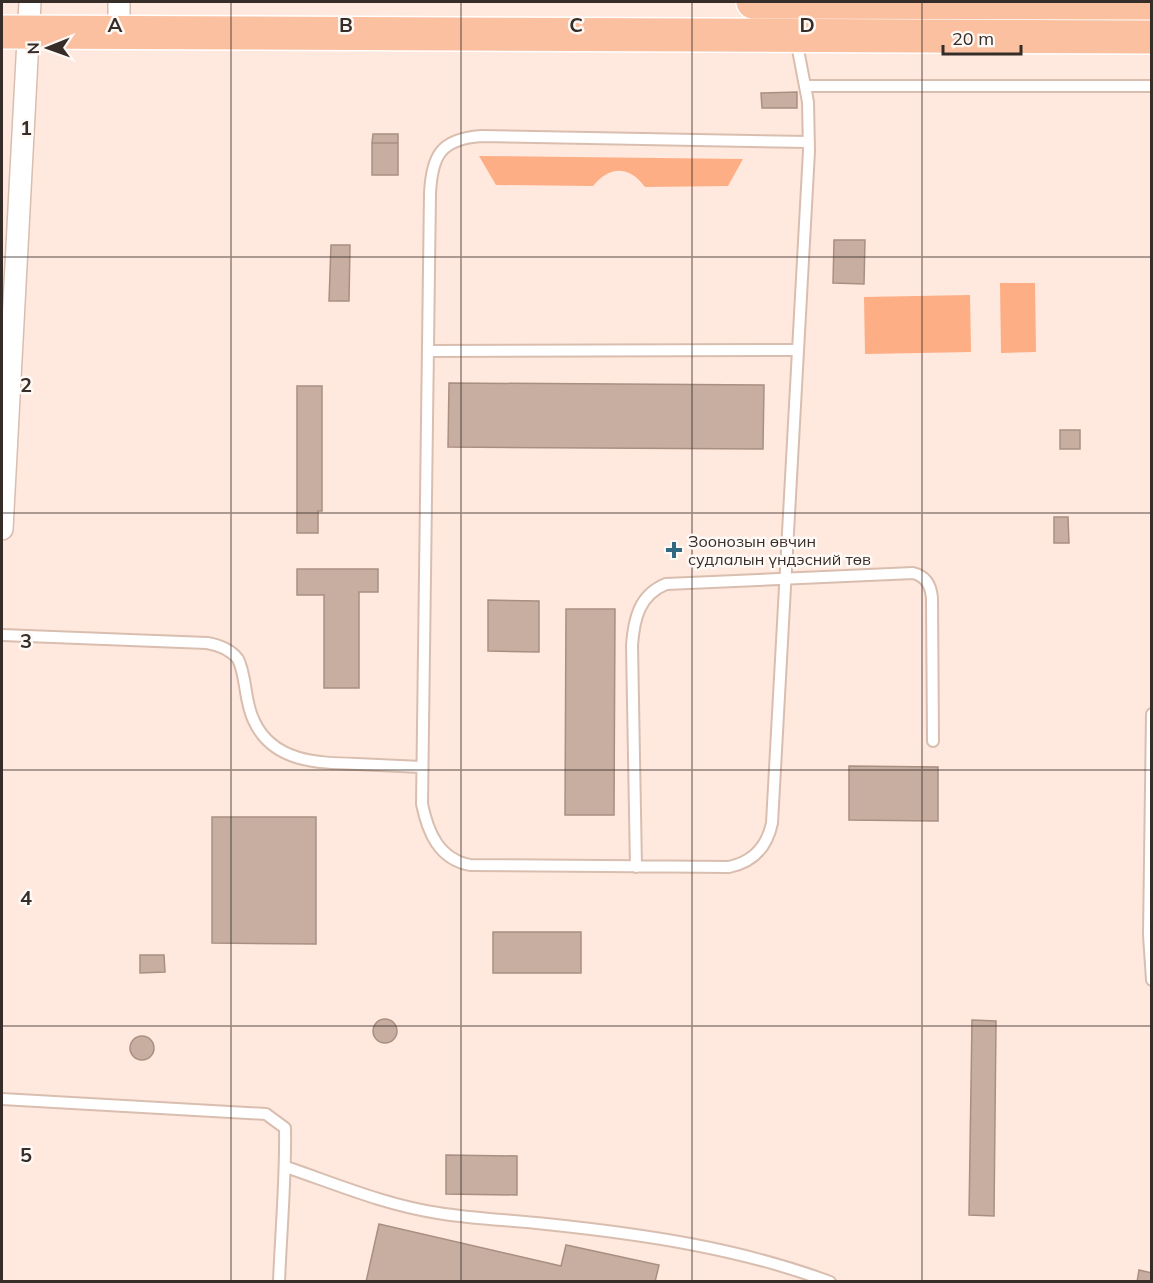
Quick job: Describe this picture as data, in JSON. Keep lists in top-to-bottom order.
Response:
{
  "places": {
    "health": ["Зоонозын өвчин судлалын үндэсний төв"]
  },
  "scale_bar": "20 m",
  "north": "left",
  "grid": {
    "columns": [
      "A",
      "B",
      "C",
      "D"
    ],
    "rows": [
      "1",
      "2",
      "3",
      "4",
      "5"
    ]
  }
}
